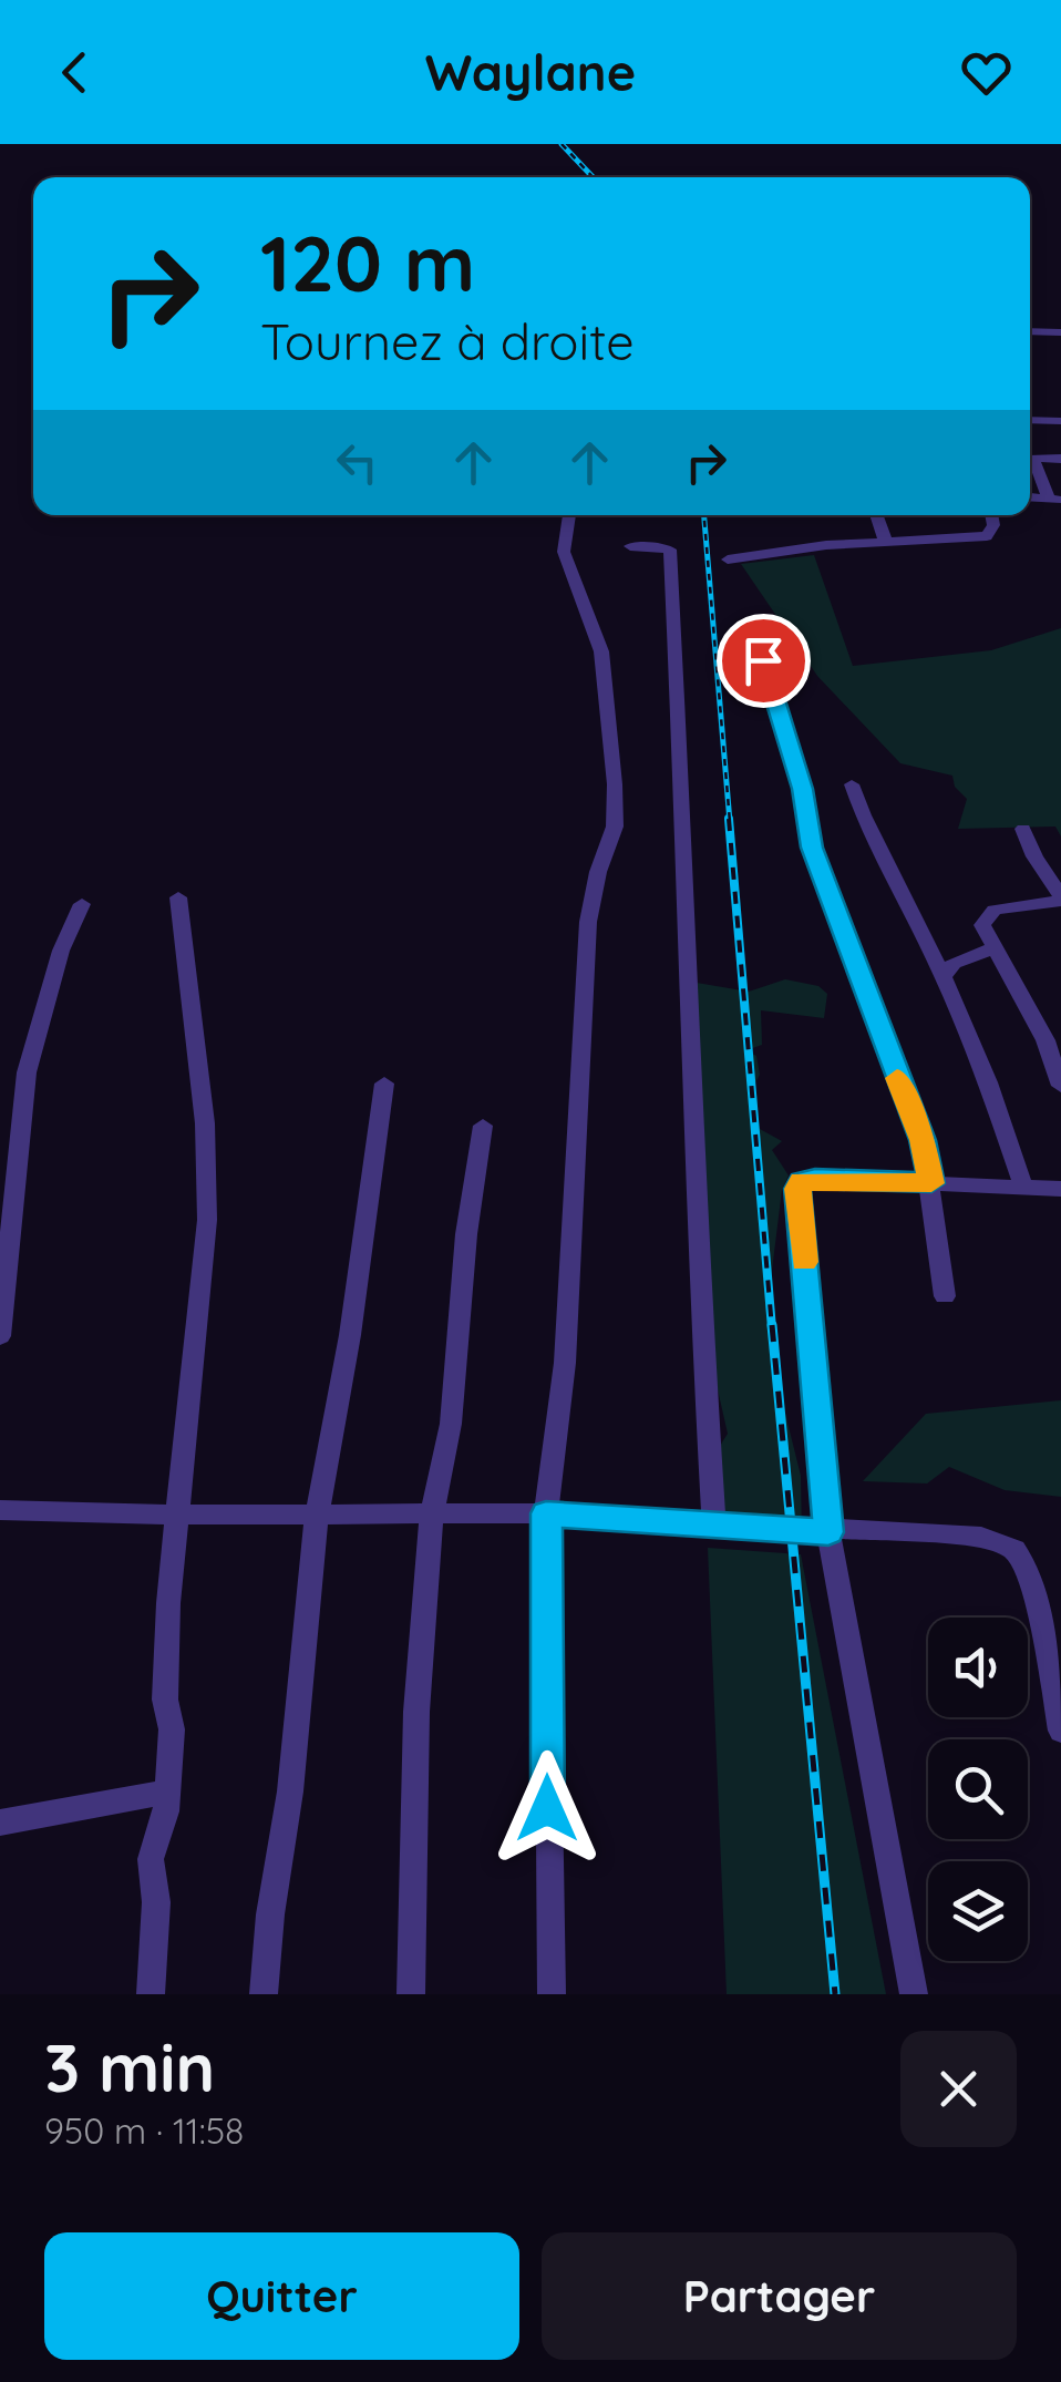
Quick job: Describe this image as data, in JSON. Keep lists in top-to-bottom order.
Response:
{
  "page": {
    "header": "Waylane",
    "turn": ["120 m", "Tournez à droite"],
    "heading": ["3 min", "950 m · 11:58"],
    "buttons": ["Quitter", "Partager"]
  }
}
